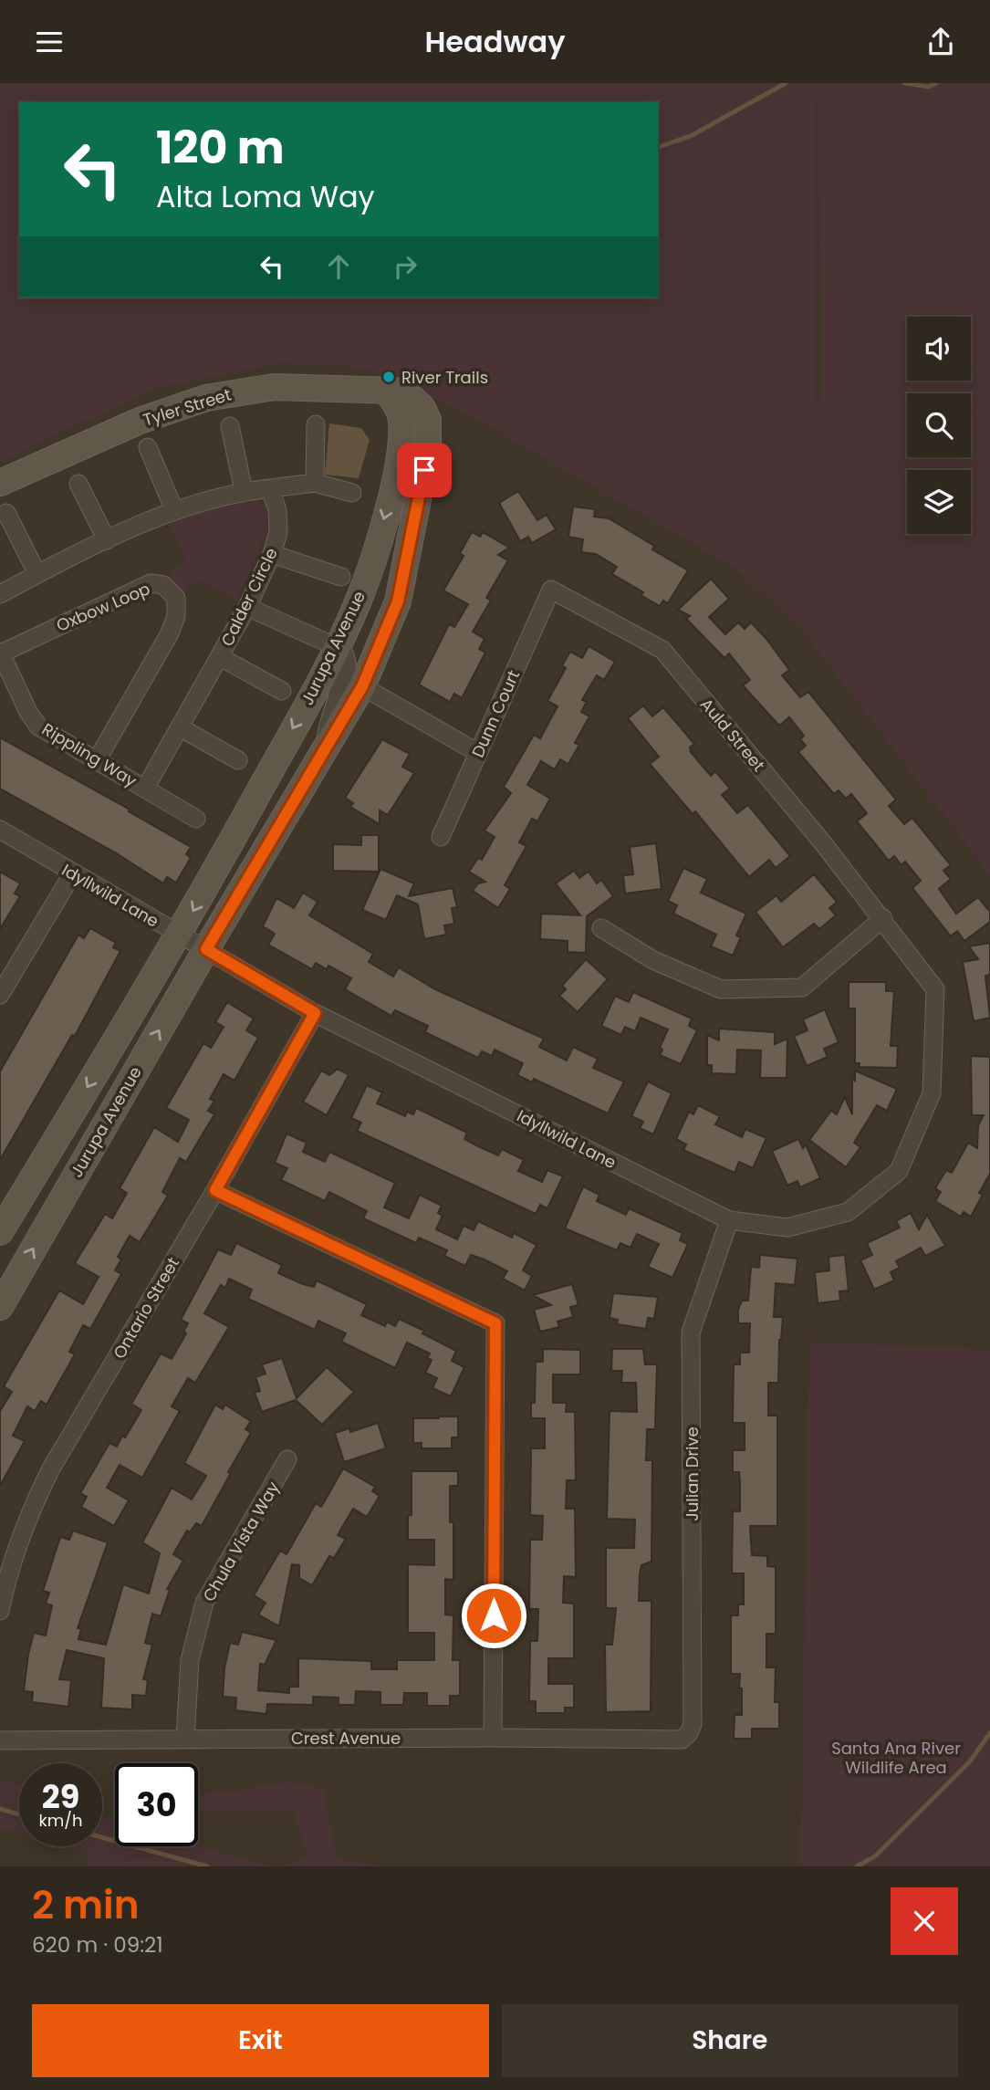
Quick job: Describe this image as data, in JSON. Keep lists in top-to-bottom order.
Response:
{
  "streets": {
    "main road": ["Tyler Street", "Jurupa Avenue"],
    "street": [
      "Calder Circle",
      "Oxbow Loop",
      "Dunn Court",
      "Auld Street",
      "Rippling Way",
      "Idyllwild Lane",
      "Ontario Street",
      "Julian Drive",
      "Chula Vista Way",
      "Crest Avenue"
    ]
  },
  "crossings": [
    ["Tyler Street", "Jurupa Avenue"],
    ["Calder Circle", "Rippling Way"],
    ["Oxbow Loop", "Rippling Way"],
    ["Jurupa Avenue", "Idyllwild Lane"],
    ["Dunn Court", "Auld Street"],
    ["Auld Street", "Idyllwild Lane"],
    ["Idyllwild Lane", "Ontario Street"],
    ["Idyllwild Lane", "Julian Drive"],
    ["Julian Drive", "Crest Avenue"],
    ["Chula Vista Way", "Crest Avenue"]
  ],
  "parks": ["Santa Ana River Wildlife Area"],
  "places": ["River Trails"],
  "page": {
    "header": "Headway",
    "turn": ["120 m", "Alta Loma Way"],
    "speed": "29 km/h",
    "limit": "30",
    "heading": ["2 min", "620 m · 09:21"],
    "buttons": ["Exit", "Share"]
  }
}
